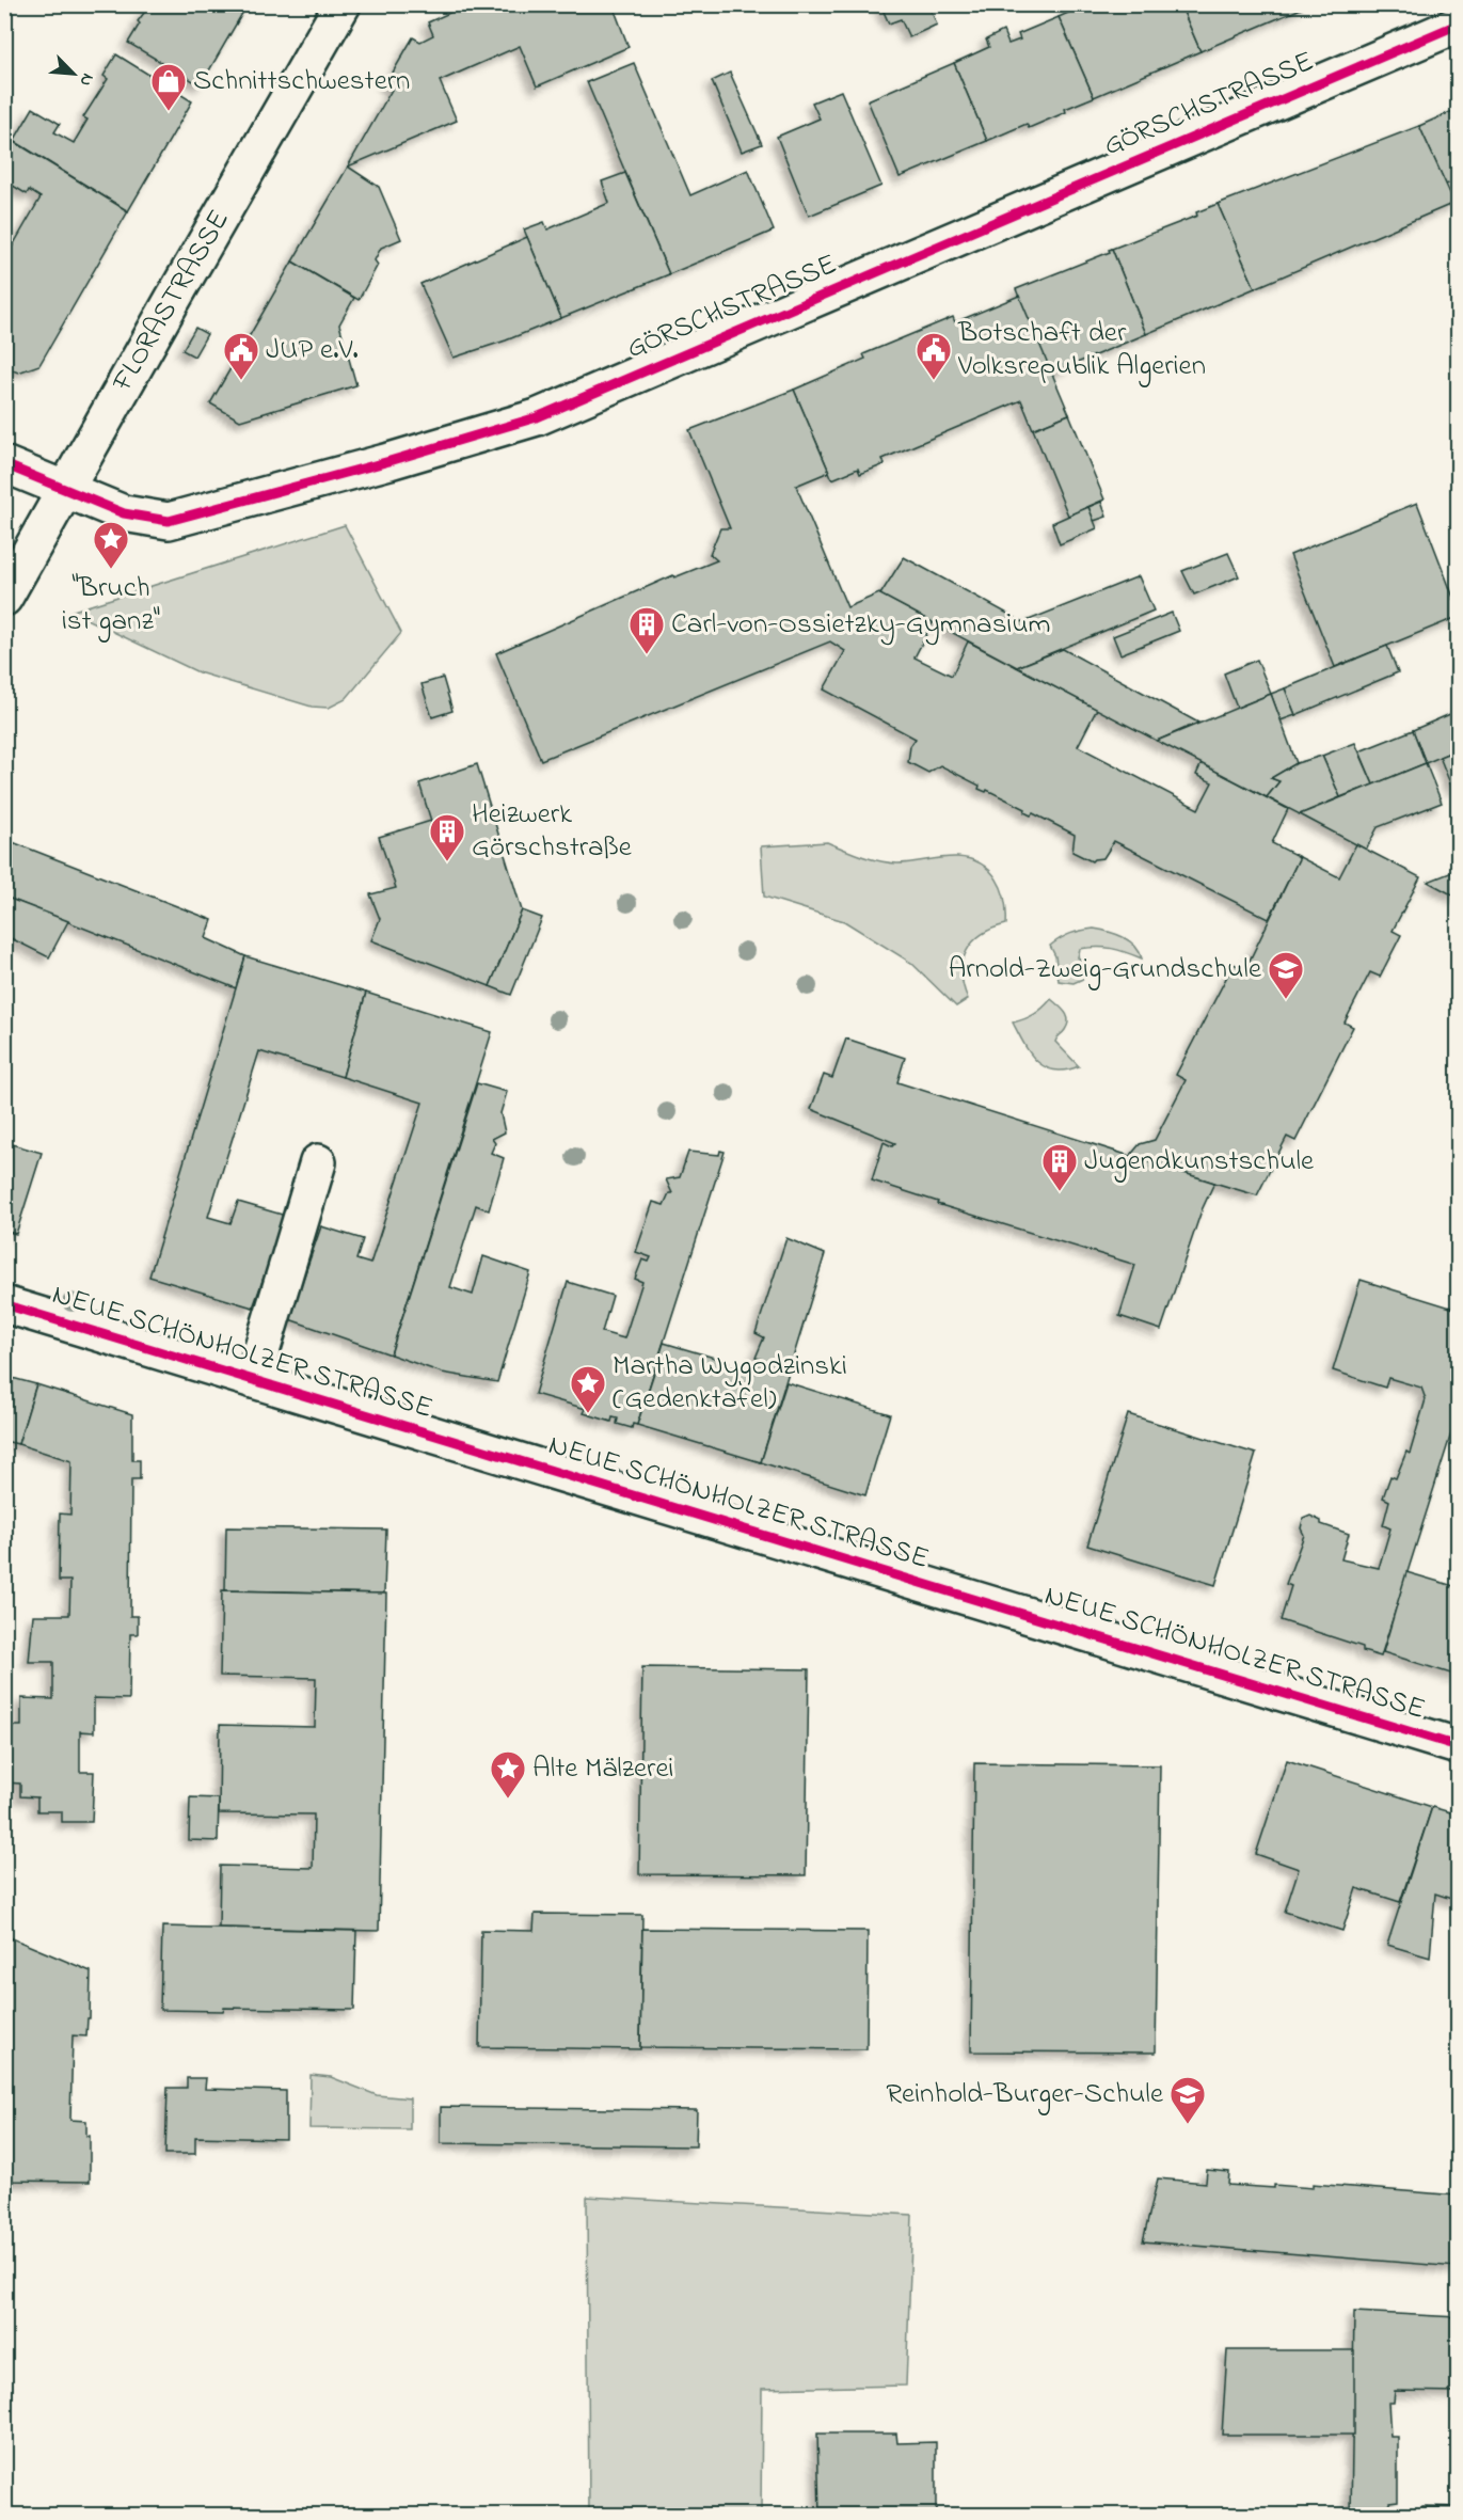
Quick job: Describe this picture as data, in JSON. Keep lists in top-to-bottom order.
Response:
{
  "streets": {
    "street": ["GÖRSCHSTRASSE", "FLORASTRASSE", "NEUE SCHÖNHOLZER STRASSE"]
  },
  "crossings": [
    ["GÖRSCHSTRASSE", "FLORASTRASSE"]
  ],
  "places": {
    "shop": ["Schnittschwestern"],
    "public building": ["JUP e.V.", "Botschaft der Volksrepublik Algerien"],
    "place": ["\"Bruch ist ganz\"", "Martha Wygodzinski (Gedenktafel)", "Alte Mälzerei"],
    "building": ["Carl-von-Ossietzky-Gymnasium", "Heizwerk Görschstraße", "Jugendkunstschule"],
    "school or university": ["Arnold-Zweig-Grundschule", "Reinhold-Burger-Schule"]
  },
  "north": "bottom right"
}
